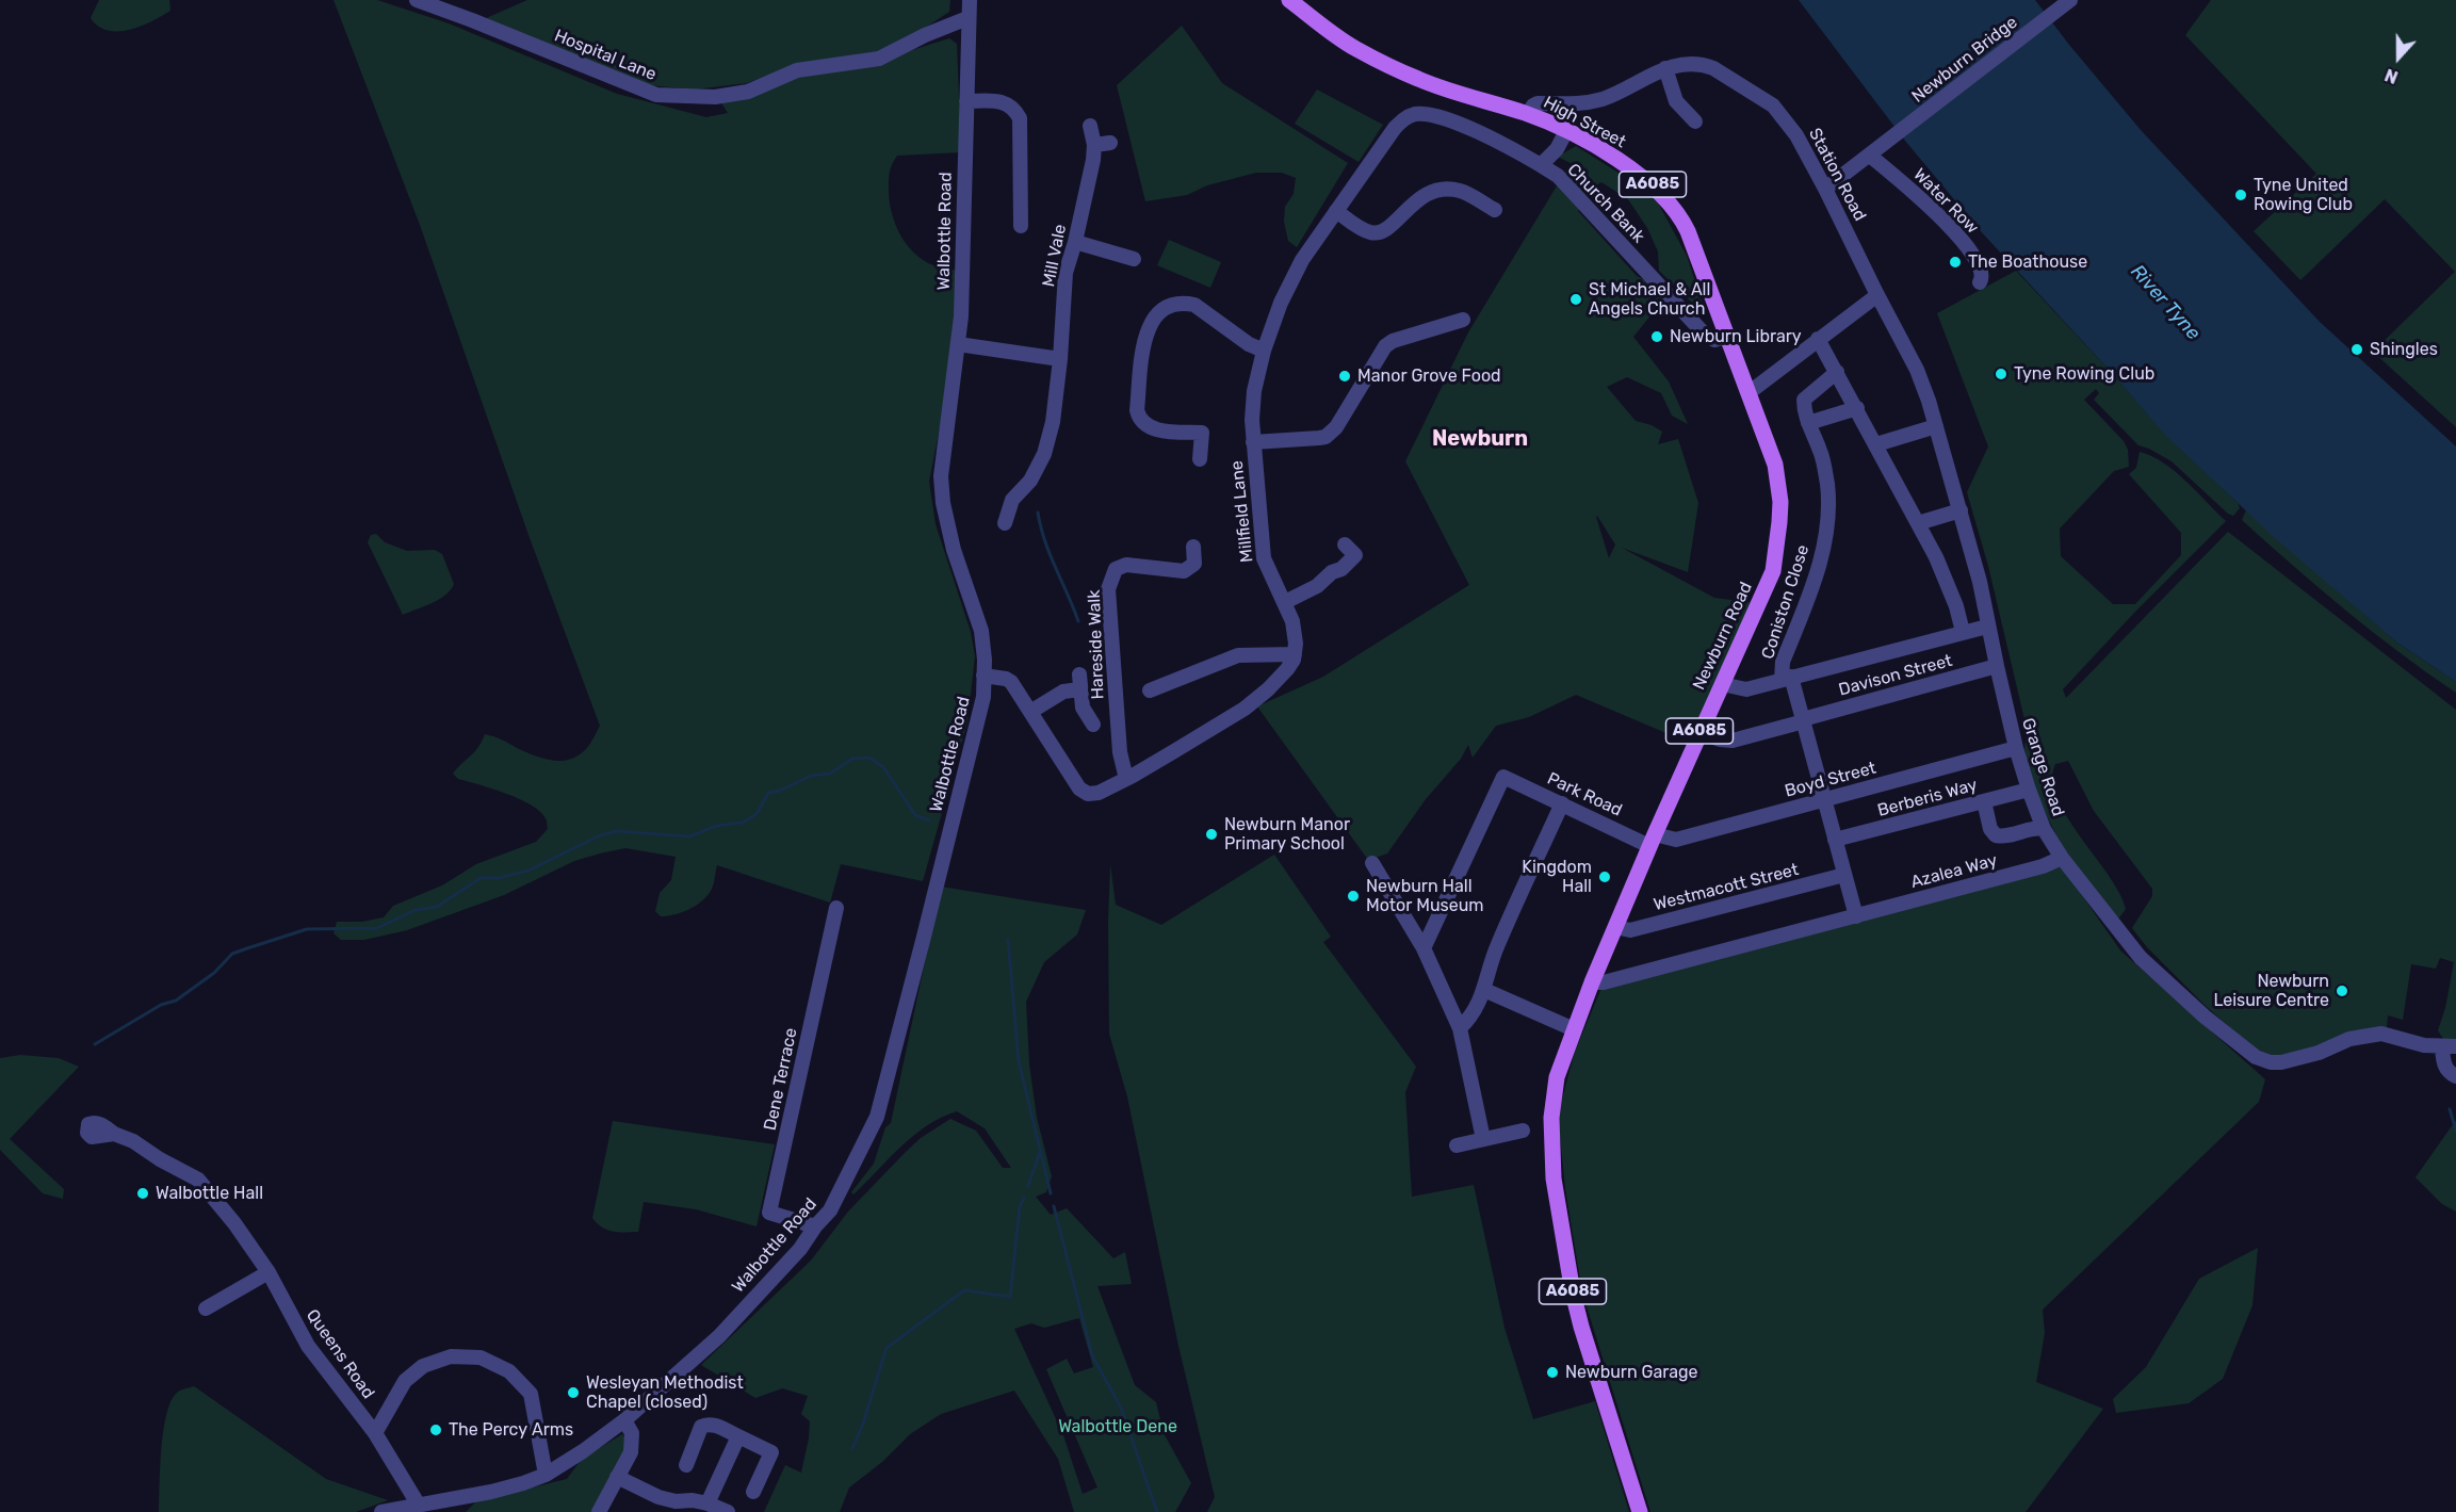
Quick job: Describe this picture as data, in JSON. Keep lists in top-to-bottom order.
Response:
{
  "streets": {
    "main road": ["High Street", "A6085", "Newburn Road"],
    "street": [
      "Hospital Lane",
      "Newburn Bridge",
      "Station Road",
      "Water Row",
      "Church Bank",
      "Walbottle Road",
      "Mill Vale",
      "Millfield Lane",
      "Coniston Close",
      "Hareside Walk",
      "Davison Street",
      "Grange Road",
      "Boyd Street",
      "Park Road",
      "Berberis Way",
      "Azalea Way",
      "Westmacott Street",
      "Dene Terrace",
      "Queens Road"
    ]
  },
  "crossings": [
    ["Hospital Lane", "Walbottle Road"],
    ["Newburn Bridge", "Station Road"],
    ["Newburn Bridge", "Water Row"],
    ["High Street", "Station Road"],
    ["High Street", "Church Bank"],
    ["High Street", "Newburn Road"],
    ["Station Road", "Grange Road"],
    ["Church Bank", "Millfield Lane"],
    ["Walbottle Road", "Dene Terrace"],
    ["Walbottle Road", "Queens Road"],
    ["Newburn Road", "Davison Street"],
    ["Newburn Road", "Boyd Street"],
    ["Newburn Road", "Park Road"],
    ["Newburn Road", "Azalea Way"],
    ["Newburn Road", "Westmacott Street"],
    ["Davison Street", "Grange Road"],
    ["Grange Road", "Boyd Street"],
    ["Grange Road", "Berberis Way"],
    ["Grange Road", "Azalea Way"],
    ["Boyd Street", "Park Road"]
  ],
  "districts": ["Newburn"],
  "water": ["River Tyne"],
  "parks": ["Walbottle Dene"],
  "places": [
    "Tyne United Rowing Club",
    "The Boathouse",
    "St Michael & All Angels Church",
    "Newburn Library",
    "Shingles",
    "Tyne Rowing Club",
    "Manor Grove Food",
    "Newburn Manor Primary School",
    "Kingdom Hall",
    "Newburn Hall Motor Museum",
    "Newburn Leisure Centre",
    "Walbottle Hall",
    "Newburn Garage",
    "Wesleyan Methodist Chapel (closed)",
    "The Percy Arms"
  ],
  "north": "bottom"
}
